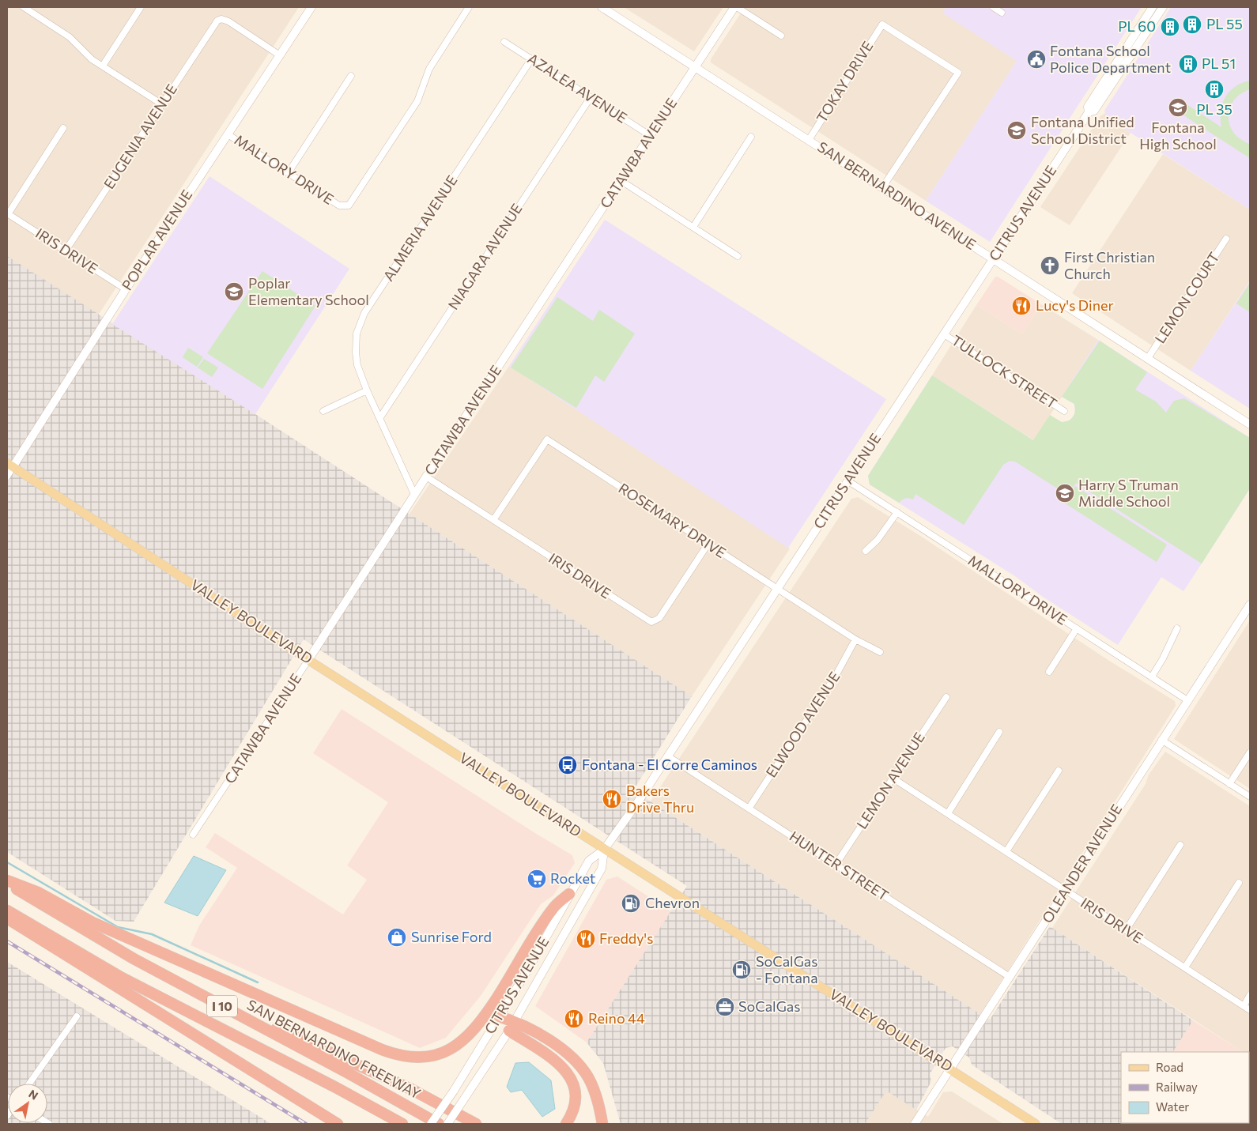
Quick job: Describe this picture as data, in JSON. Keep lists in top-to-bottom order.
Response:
{
  "streets": {
    "highway": ["I 10", "SAN BERNARDINO FREEWAY"],
    "main road": [
      "CATAWBA AVENUE",
      "SAN BERNARDINO AVENUE",
      "CITRUS AVENUE",
      "POPLAR AVENUE",
      "VALLEY BOULEVARD",
      "OLEANDER AVENUE"
    ],
    "street": [
      "TOKAY DRIVE",
      "AZALEA AVENUE",
      "EUGENIA AVENUE",
      "MALLORY DRIVE",
      "ALMERIA AVENUE",
      "IRIS DRIVE",
      "NIAGARA AVENUE",
      "LEMON COURT",
      "TULLOCK STREET",
      "ROSEMARY DRIVE",
      "ELWOOD AVENUE",
      "LEMON AVENUE",
      "HUNTER STREET"
    ]
  },
  "crossings": [
    ["TOKAY DRIVE", "SAN BERNARDINO AVENUE"],
    ["AZALEA AVENUE", "CATAWBA AVENUE"],
    ["AZALEA AVENUE", "ALMERIA AVENUE"],
    ["AZALEA AVENUE", "NIAGARA AVENUE"],
    ["EUGENIA AVENUE", "POPLAR AVENUE"],
    ["EUGENIA AVENUE", "IRIS DRIVE"],
    ["CATAWBA AVENUE", "SAN BERNARDINO AVENUE"],
    ["CATAWBA AVENUE", "ALMERIA AVENUE"],
    ["CATAWBA AVENUE", "IRIS DRIVE"],
    ["CATAWBA AVENUE", "VALLEY BOULEVARD"],
    ["MALLORY DRIVE", "CITRUS AVENUE"],
    ["MALLORY DRIVE", "POPLAR AVENUE"],
    ["MALLORY DRIVE", "OLEANDER AVENUE"],
    ["SAN BERNARDINO AVENUE", "CITRUS AVENUE"],
    ["SAN BERNARDINO AVENUE", "LEMON COURT"],
    ["CITRUS AVENUE", "TULLOCK STREET"],
    ["CITRUS AVENUE", "ROSEMARY DRIVE"],
    ["CITRUS AVENUE", "VALLEY BOULEVARD"],
    ["CITRUS AVENUE", "HUNTER STREET"],
    ["ALMERIA AVENUE", "NIAGARA AVENUE"],
    ["POPLAR AVENUE", "IRIS DRIVE"],
    ["POPLAR AVENUE", "VALLEY BOULEVARD"],
    ["IRIS DRIVE", "ROSEMARY DRIVE"],
    ["IRIS DRIVE", "LEMON AVENUE"],
    ["IRIS DRIVE", "OLEANDER AVENUE"],
    ["ROSEMARY DRIVE", "ELWOOD AVENUE"],
    ["VALLEY BOULEVARD", "OLEANDER AVENUE"],
    ["ELWOOD AVENUE", "HUNTER STREET"],
    ["LEMON AVENUE", "HUNTER STREET"],
    ["OLEANDER AVENUE", "HUNTER STREET"]
  ],
  "places": {
    "building": [
      "PL 55",
      "PL 60",
      "PL 51",
      "PL 35"
    ],
    "public building": ["Fontana School Police Department"],
    "school or university": [
      "Fontana High School",
      "Fontana Unified School District",
      "Poplar Elementary School",
      "Harry S Truman Middle School"
    ],
    "church": ["First Christian Church"],
    "restaurant": [
      "Lucy's Diner",
      "Bakers Drive Thru",
      "Freddy's",
      "Reino 44"
    ],
    "bus stop": ["Fontana - El Corre Caminos"],
    "supermarket": ["Rocket"],
    "fuel station": ["Chevron", "SoCalGas - Fontana"],
    "shop": ["Sunrise Ford"],
    "office": ["SoCalGas"]
  },
  "legend": ["Road", "Railway", "Water"],
  "north": "top right"
}
